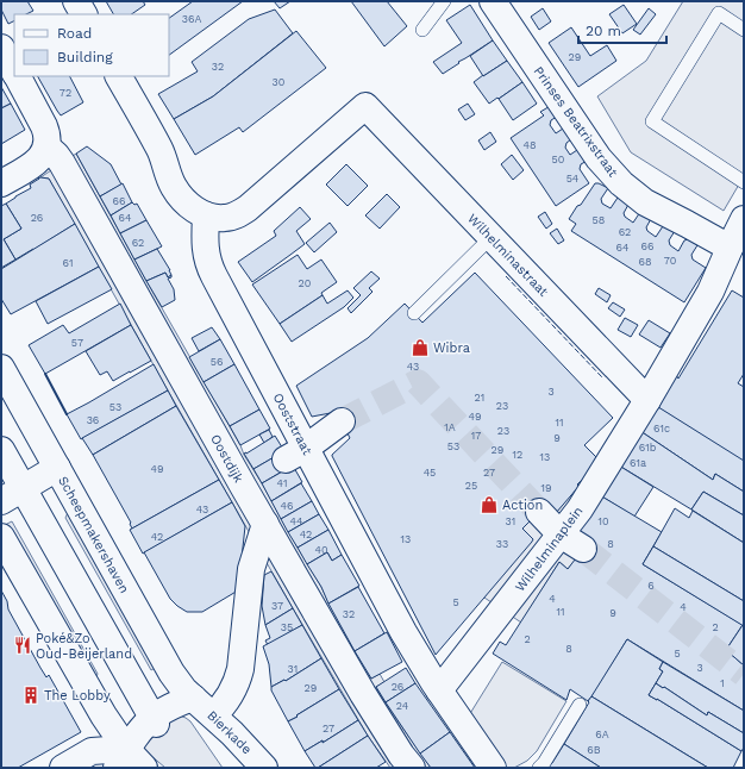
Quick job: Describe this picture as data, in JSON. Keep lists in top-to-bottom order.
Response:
{
  "streets": {
    "street": [
      "Prinses Beatrixstraat",
      "Wilhelminastraat",
      "Ooststraat",
      "Oostdijk",
      "Scheepmakershaven",
      "Wilhelminaplein",
      "Bierkade"
    ]
  },
  "crossings": [
    ["Wilhelminastraat", "Ooststraat"],
    ["Wilhelminastraat", "Wilhelminaplein"],
    ["Ooststraat", "Wilhelminaplein"],
    ["Scheepmakershaven", "Bierkade"]
  ],
  "places": {
    "shop": ["Wibra", "Action"],
    "restaurant": ["Poké&Zo Oud-Beijerland"],
    "building": ["The Lobby"]
  },
  "house_numbers": [
    "36A",
    "29",
    "32",
    "30",
    "72",
    "48",
    "50",
    "54",
    "66",
    "26",
    "64",
    "58",
    "62",
    "62",
    "66",
    "64",
    "70",
    "68",
    "61",
    "20",
    "57",
    "56",
    "43",
    "3",
    "21",
    "23",
    "53",
    "49",
    "36",
    "11",
    "1A",
    "61c",
    "23",
    "17",
    "9",
    "53",
    "61b",
    "29",
    "12",
    "13",
    "61a",
    "49",
    "45",
    "27",
    "41",
    "25",
    "19",
    "46",
    "43",
    "44",
    "31",
    "10",
    "42",
    "42",
    "13",
    "33",
    "8",
    "40",
    "6",
    "4",
    "5",
    "37",
    "4",
    "11",
    "9",
    "32",
    "35",
    "2",
    "2",
    "8",
    "5",
    "3",
    "31",
    "1",
    "26",
    "29",
    "24",
    "27",
    "6A",
    "6B"
  ],
  "legend": ["Road", "Building"],
  "scale_bar": "20 m"
}
